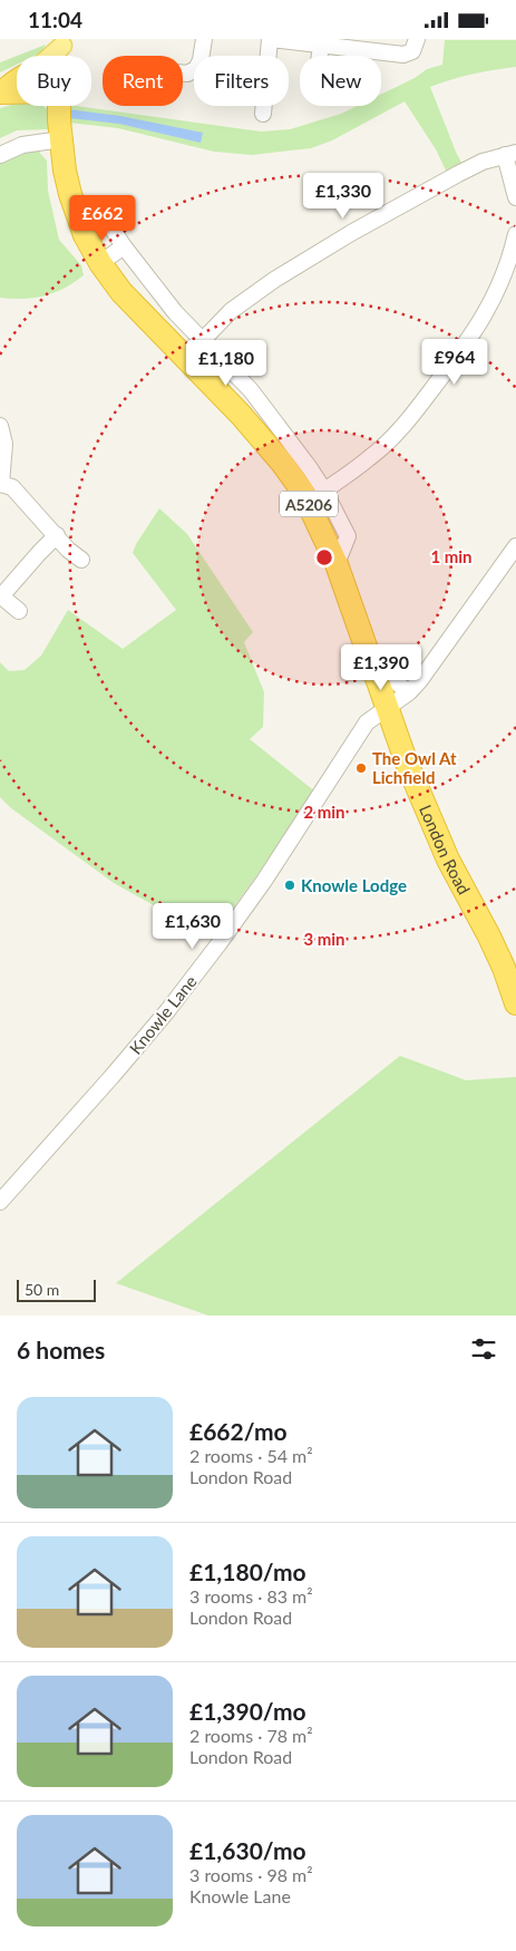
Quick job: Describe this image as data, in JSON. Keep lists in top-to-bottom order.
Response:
{
  "streets": {
    "highway": ["A5206", "London Road"],
    "street": ["Knowle Lane"]
  },
  "crossings": [
    ["London Road", "Knowle Lane"]
  ],
  "places": ["The Owl At Lichfield", "Knowle Lodge"],
  "scale_bar": "50 m",
  "page": {
    "status": "11:04",
    "chip": [
      "Buy",
      "Rent",
      "Filters",
      "New"
    ],
    "price": [
      "£1,330",
      "£662",
      "£964",
      "£1,180",
      "£1,390",
      "£1,630"
    ],
    "scale": "50 m",
    "heading": "6 homes",
    "list": [
      {
        "name": "£662/mo",
        "note": "2 rooms · 54 m² · London Road"
      },
      {
        "name": "£1,180/mo",
        "note": "3 rooms · 83 m² · London Road"
      },
      {
        "name": "£1,390/mo",
        "note": "2 rooms · 78 m² · London Road"
      },
      {
        "name": "£1,630/mo",
        "note": "3 rooms · 98 m² · Knowle Lane"
      }
    ]
  },
  "rings": ["1 min", "2 min", "3 min"]
}
